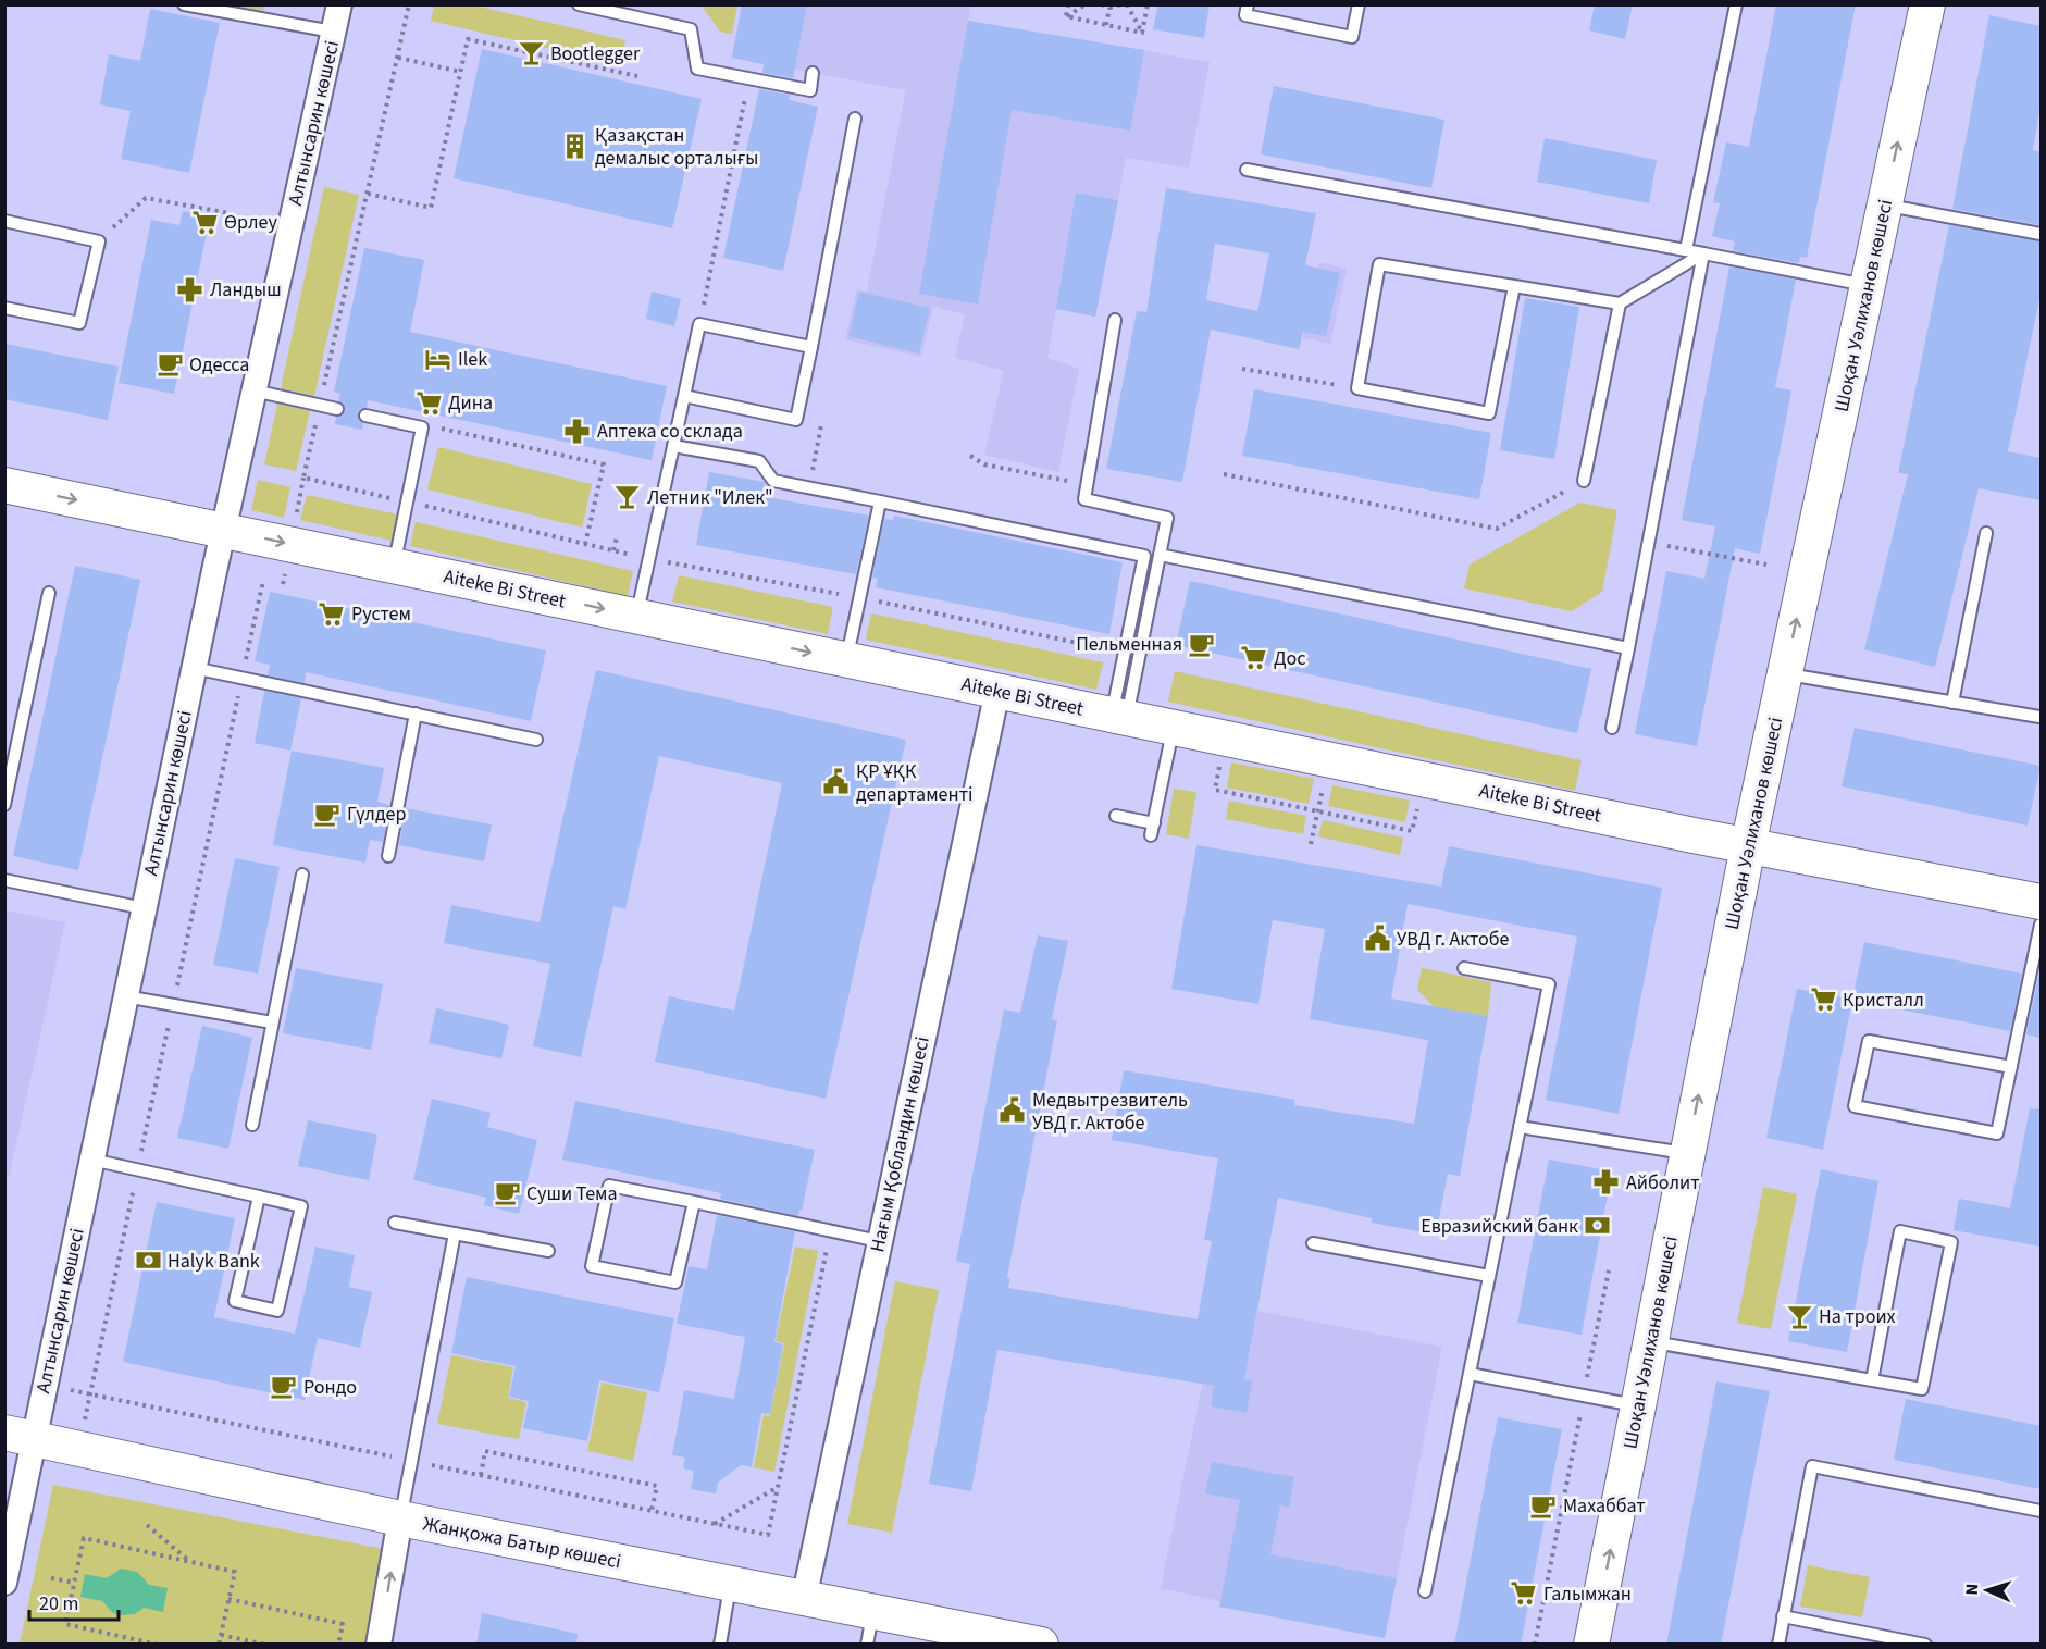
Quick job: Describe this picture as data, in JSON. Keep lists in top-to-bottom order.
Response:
{
  "streets": {
    "street": [
      "Алтынсарин көшесі",
      "Шоқан Уәлиханов көшесі",
      "Aiteke Bi Street",
      "Нағым Қобландин көшесі",
      "Жанқожа Батыр көшесі"
    ]
  },
  "crossings": [
    ["Алтынсарин көшесі", "Aiteke Bi Street"],
    ["Алтынсарин көшесі", "Жанқожа Батыр көшесі"],
    ["Шоқан Уәлиханов көшесі", "Aiteke Bi Street"],
    ["Aiteke Bi Street", "Нағым Қобландин көшесі"],
    ["Нағым Қобландин көшесі", "Жанқожа Батыр көшесі"]
  ],
  "one_way": ["Шоқан Уәлиханов көшесі", "Aiteke Bi Street"],
  "places": {
    "bar": ["Bootlegger", "Летник \"Илек\"", "На троих"],
    "building": ["Қазақстан демалыс орталығы"],
    "supermarket": [
      "Өрлеу",
      "Дина",
      "Рустем",
      "Дос",
      "Кристалл",
      "Галымжан"
    ],
    "pharmacy": ["Ландыш", "Аптека со склада", "Айболит"],
    "hotel": ["Ilek"],
    "cafe": [
      "Одесса",
      "Пельменная",
      "Гүлдер",
      "Суши Тема",
      "Рондо",
      "Махаббат"
    ],
    "public building": ["ҚР ҰҚК департаменті", "УВД г. Актобе", "Медвытрезвитель УВД г. Актобе"],
    "bank": ["Евразийский банк", "Halyk Bank"]
  },
  "scale_bar": "20 m",
  "north": "left"
}
